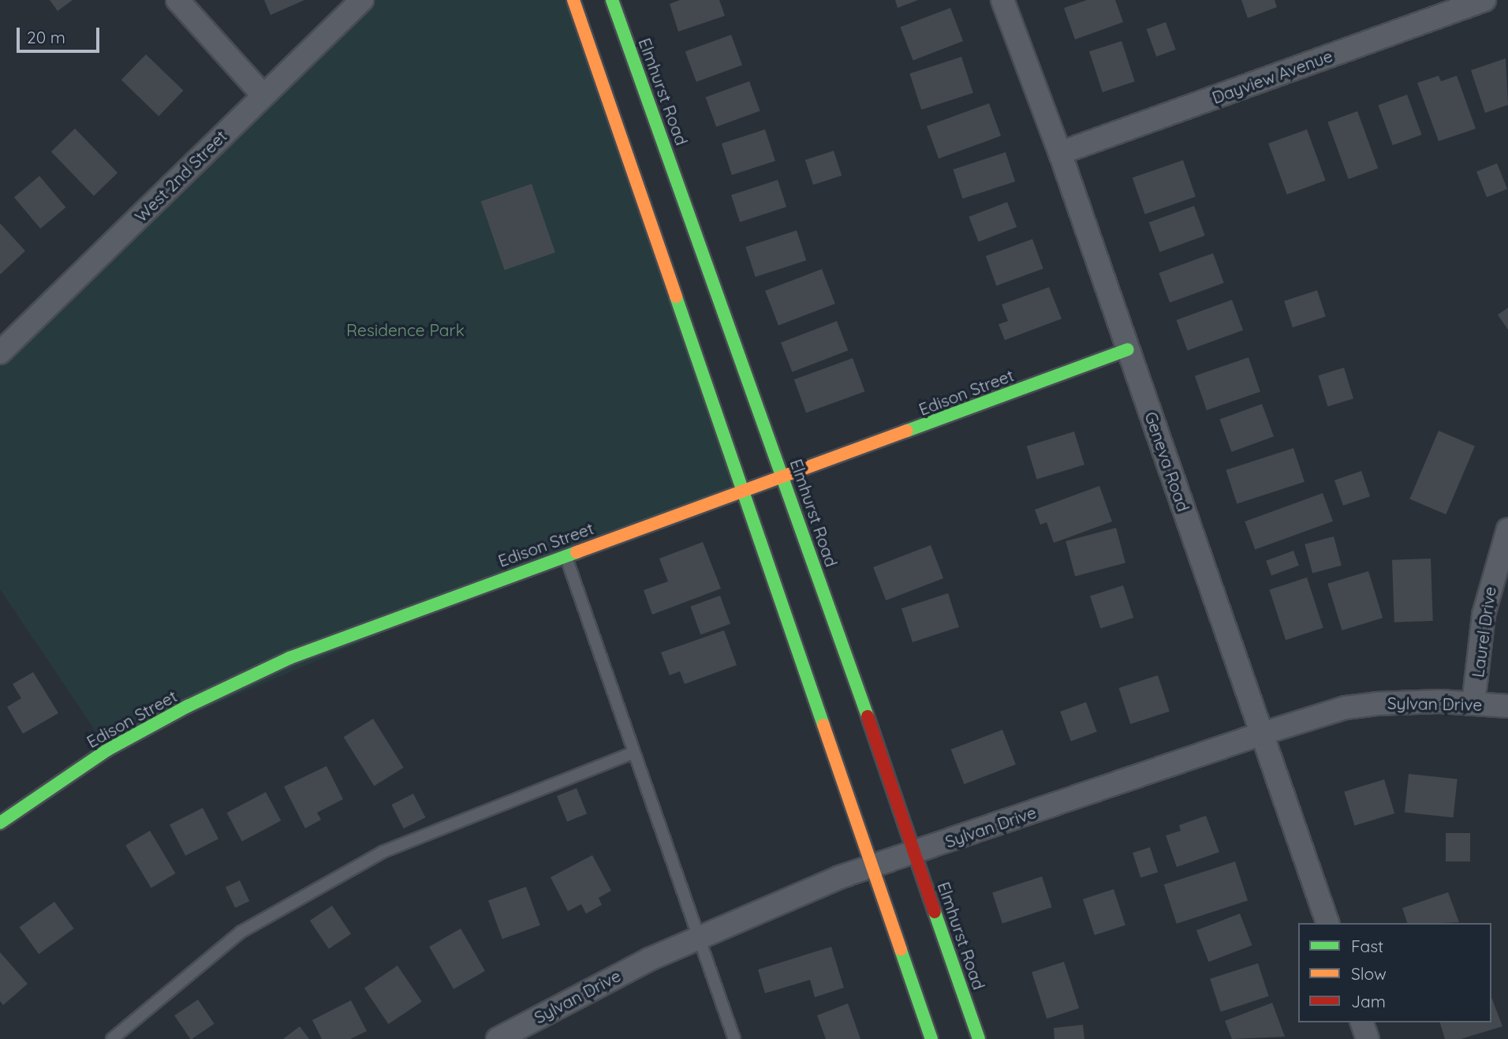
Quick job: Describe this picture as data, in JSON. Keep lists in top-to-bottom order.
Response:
{
  "streets": {
    "street": [
      "Dayview Avenue",
      "Elmhurst Road",
      "West 2nd Street",
      "Edison Street",
      "Geneva Road",
      "Laurel Drive",
      "Sylvan Drive"
    ]
  },
  "crossings": [
    ["Dayview Avenue", "Geneva Road"],
    ["Elmhurst Road", "Edison Street"],
    ["Elmhurst Road", "Sylvan Drive"],
    ["Edison Street", "Geneva Road"],
    ["Geneva Road", "Sylvan Drive"],
    ["Laurel Drive", "Sylvan Drive"]
  ],
  "parks": ["Residence Park"],
  "legend": ["Fast", "Slow", "Jam"],
  "scale_bar": "20 m"
}
